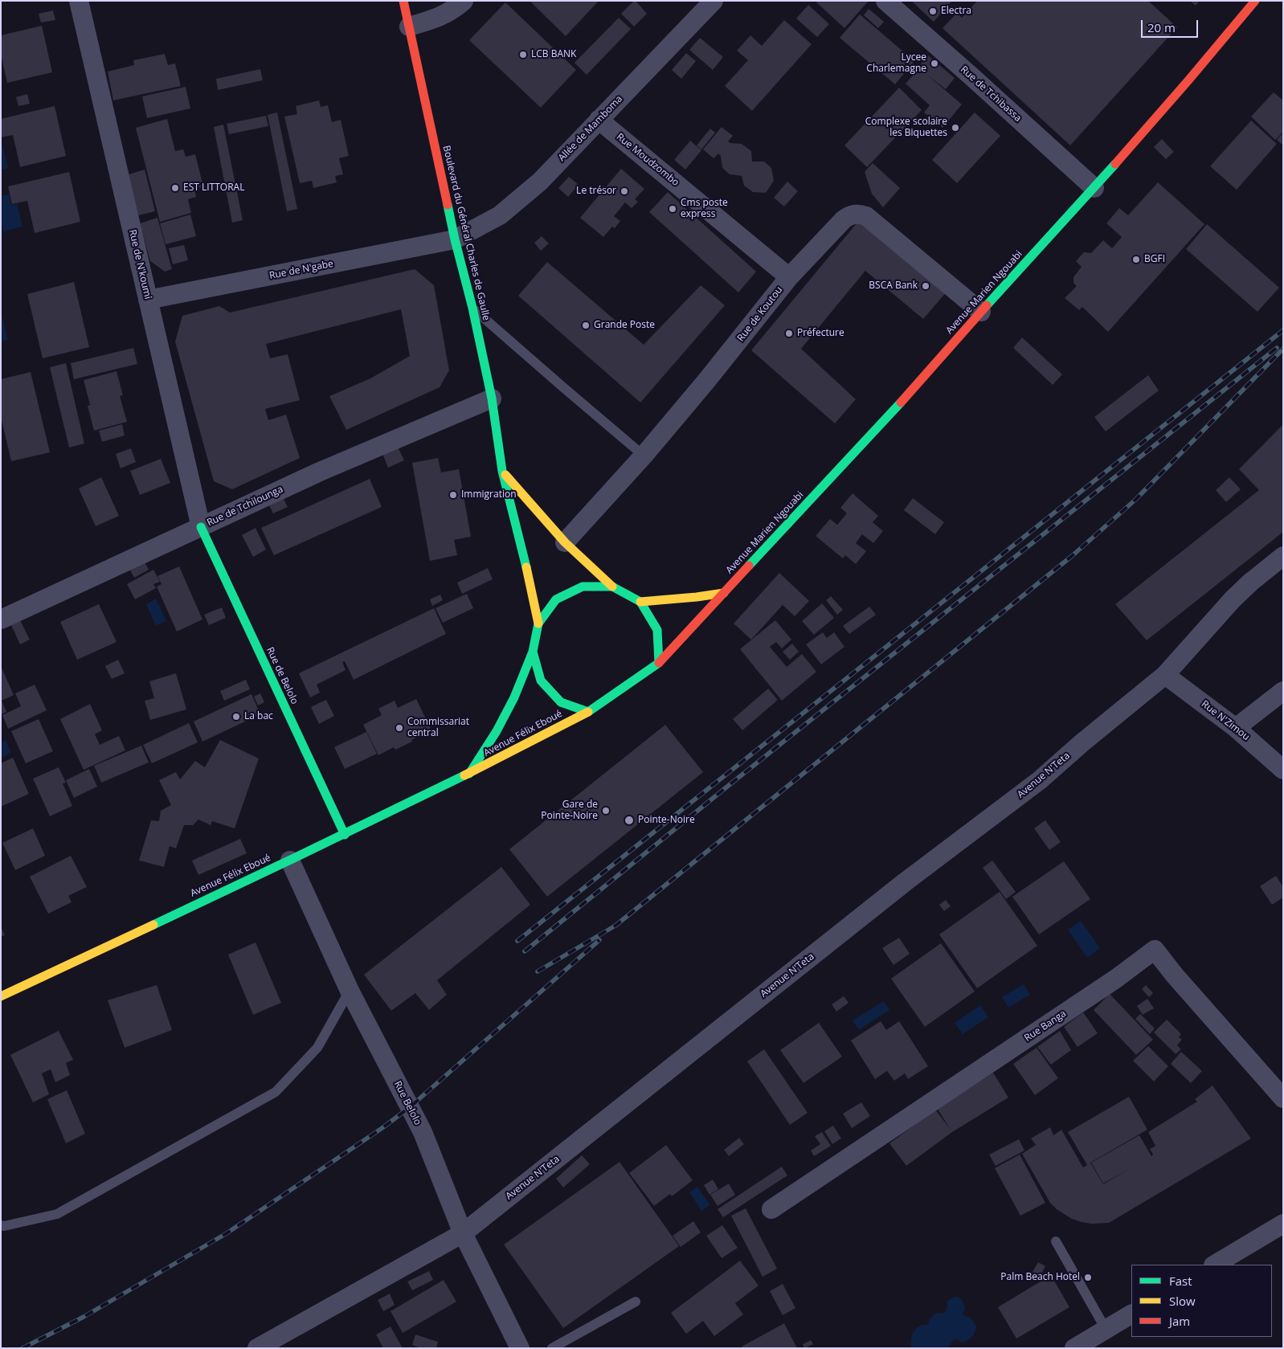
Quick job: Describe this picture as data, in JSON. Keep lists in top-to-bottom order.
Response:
{
  "streets": {
    "main road": [
      "Boulevard du Général Charles de Gaulle",
      "Avenue Marien Ngouabi",
      "Rue de Belolo",
      "Avenue Félix Eboué"
    ],
    "street": [
      "Rue de Tchibassa",
      "Allée de Mamboma",
      "Rue Moudzombo",
      "Rue de N'koumi",
      "Rue de N'gabe",
      "Rue de Koutou",
      "Rue de Tchilounga",
      "Rue N'Zimou",
      "Avenue N'Teta",
      "Rue Banga",
      "Rue Belolo"
    ]
  },
  "crossings": [
    ["Rue de Tchibassa", "Avenue Marien Ngouabi"],
    ["Allée de Mamboma", "Rue Moudzombo"],
    ["Allée de Mamboma", "Boulevard du Général Charles de Gaulle"],
    ["Allée de Mamboma", "Rue de N'gabe"],
    ["Rue Moudzombo", "Rue de Koutou"],
    ["Boulevard du Général Charles de Gaulle", "Rue de N'gabe"],
    ["Boulevard du Général Charles de Gaulle", "Avenue Marien Ngouabi"],
    ["Boulevard du Général Charles de Gaulle", "Rue de Tchilounga"],
    ["Boulevard du Général Charles de Gaulle", "Avenue Félix Eboué"],
    ["Rue de N'koumi", "Rue de N'gabe"],
    ["Rue de N'koumi", "Rue de Tchilounga"],
    ["Rue de N'koumi", "Rue de Belolo"],
    ["Avenue Marien Ngouabi", "Rue de Koutou"],
    ["Avenue Marien Ngouabi", "Avenue Félix Eboué"],
    ["Rue de Tchilounga", "Rue de Belolo"],
    ["Rue de Belolo", "Avenue Félix Eboué"],
    ["Rue N'Zimou", "Avenue N'Teta"],
    ["Avenue Félix Eboué", "Rue Belolo"],
    ["Avenue N'Teta", "Rue Belolo"]
  ],
  "places": [
    "Electra",
    "LCB BANK",
    "Lycee Charlemagne",
    "Complexe scolaire les Biquettes",
    "EST LITTORAL",
    "Le trésor",
    "Cms poste express",
    "BGFI",
    "BSCA Bank",
    "Grande Poste",
    "Préfecture",
    "Immigration",
    "La bac",
    "Commissariat central",
    "Gare de Pointe-Noire",
    "Pointe-Noire",
    "Palm Beach Hotel"
  ],
  "legend": ["Fast", "Slow", "Jam"],
  "scale_bar": "20 m"
}
